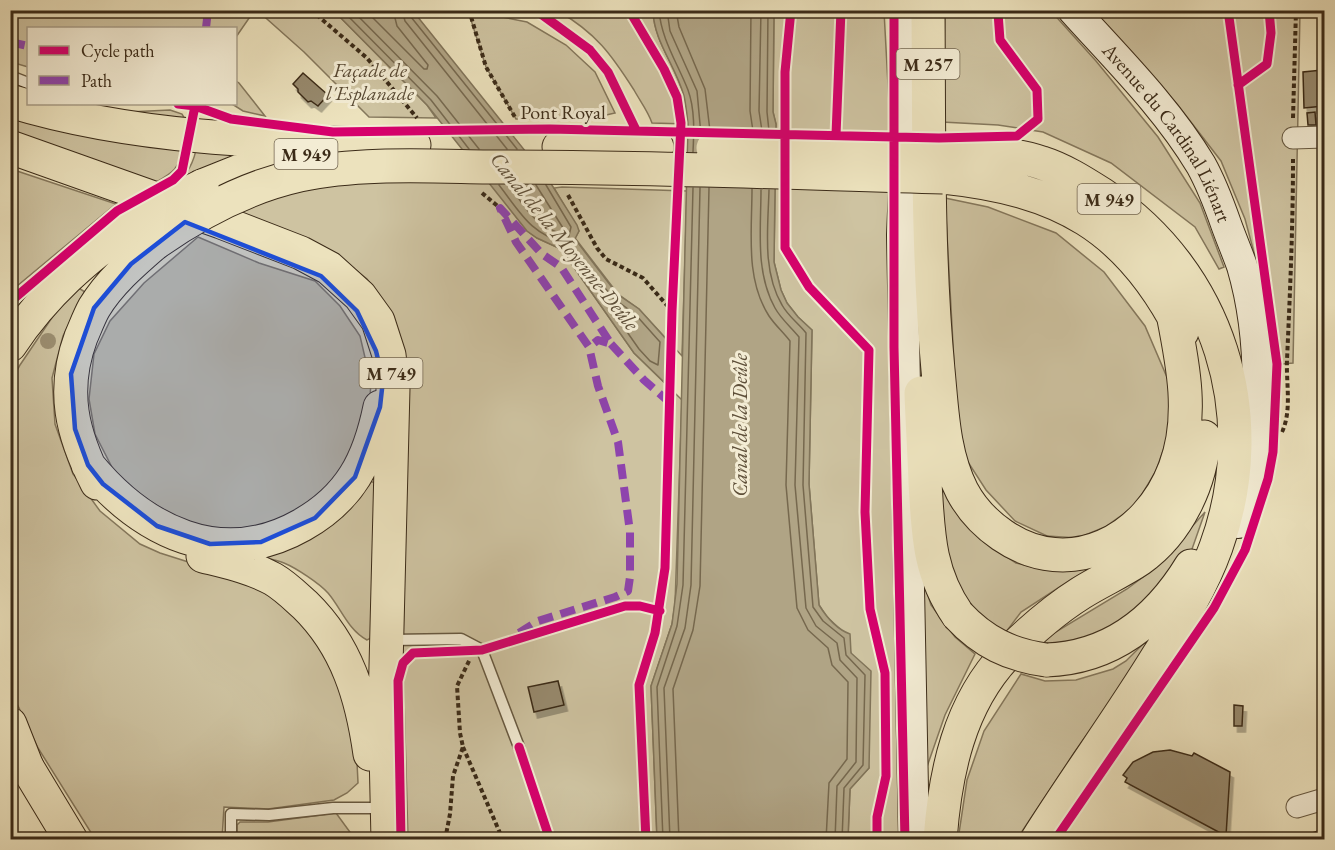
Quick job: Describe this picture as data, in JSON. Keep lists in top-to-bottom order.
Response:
{
  "streets": {
    "main road": ["M 257", "M 949", "M 749"],
    "street": ["Avenue du Cardinal Liénart"],
    "cycle path": ["Pont Royal"]
  },
  "crossings": [
    ["Avenue du Cardinal Liénart", "M 949"]
  ],
  "water": ["Canal de la Moyenne-Deûle", "Canal de la Deûle"],
  "parks": ["Façade de l'Esplanade"],
  "legend": ["Cycle path", "Path"]
}
